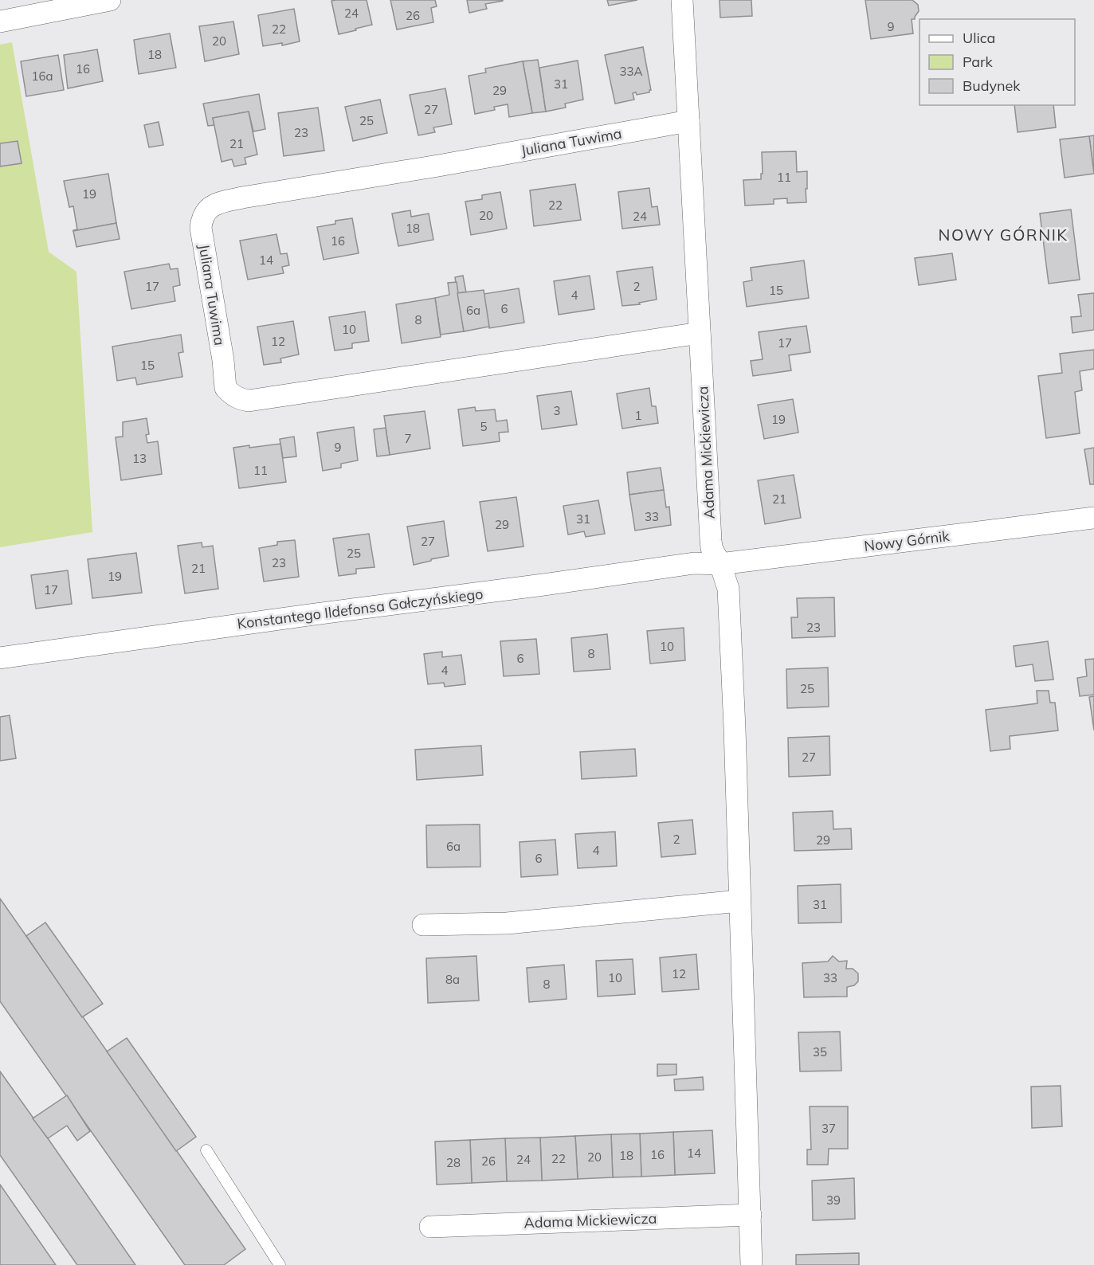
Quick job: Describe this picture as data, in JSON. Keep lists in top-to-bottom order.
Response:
{
  "streets": {
    "street": [
      "Juliana Tuwima",
      "Adama Mickiewicza",
      "Nowy Górnik",
      "Konstantego Ildefonsa Gałczyńskiego"
    ]
  },
  "crossings": [
    ["Juliana Tuwima", "Adama Mickiewicza"],
    ["Adama Mickiewicza", "Nowy Górnik"],
    ["Adama Mickiewicza", "Konstantego Ildefonsa Gałczyńskiego"],
    ["Nowy Górnik", "Konstantego Ildefonsa Gałczyńskiego"]
  ],
  "districts": ["NOWY GÓRNIK"],
  "house_numbers": [
    "24",
    "26",
    "9",
    "22",
    "20",
    "18",
    "16",
    "33A",
    "16a",
    "31",
    "29",
    "27",
    "25",
    "23",
    "21",
    "11",
    "19",
    "22",
    "20",
    "24",
    "18",
    "16",
    "14",
    "17",
    "2",
    "15",
    "4",
    "6",
    "6a",
    "8",
    "10",
    "12",
    "17",
    "15",
    "3",
    "1",
    "19",
    "5",
    "7",
    "9",
    "13",
    "11",
    "21",
    "33",
    "31",
    "29",
    "27",
    "25",
    "23",
    "21",
    "19",
    "17",
    "23",
    "10",
    "8",
    "6",
    "4",
    "25",
    "27",
    "2",
    "29",
    "6a",
    "4",
    "6",
    "31",
    "12",
    "10",
    "33",
    "8a",
    "8",
    "35",
    "37",
    "14",
    "16",
    "18",
    "20",
    "22",
    "24",
    "26",
    "28",
    "39"
  ],
  "legend": ["Ulica", "Park", "Budynek"]
}
